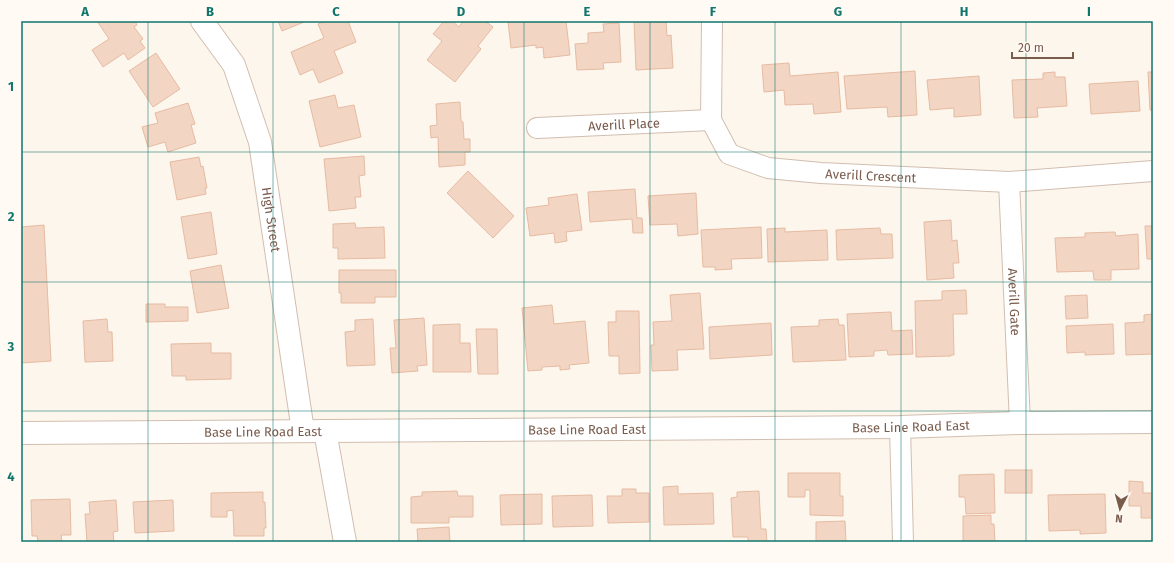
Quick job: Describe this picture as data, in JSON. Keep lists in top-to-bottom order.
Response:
{
  "streets": {
    "street": [
      "Averill Place",
      "Averill Crescent",
      "High Street",
      "Averill Gate",
      "Base Line Road East"
    ]
  },
  "crossings": [
    ["Averill Place", "Averill Crescent"],
    ["Averill Crescent", "Averill Gate"],
    ["High Street", "Base Line Road East"],
    ["Averill Gate", "Base Line Road East"]
  ],
  "scale_bar": "20 m",
  "north": "bottom",
  "grid": {
    "columns": [
      "A",
      "B",
      "C",
      "D",
      "E",
      "F",
      "G",
      "H",
      "I"
    ],
    "rows": [
      "1",
      "2",
      "3",
      "4"
    ]
  }
}
